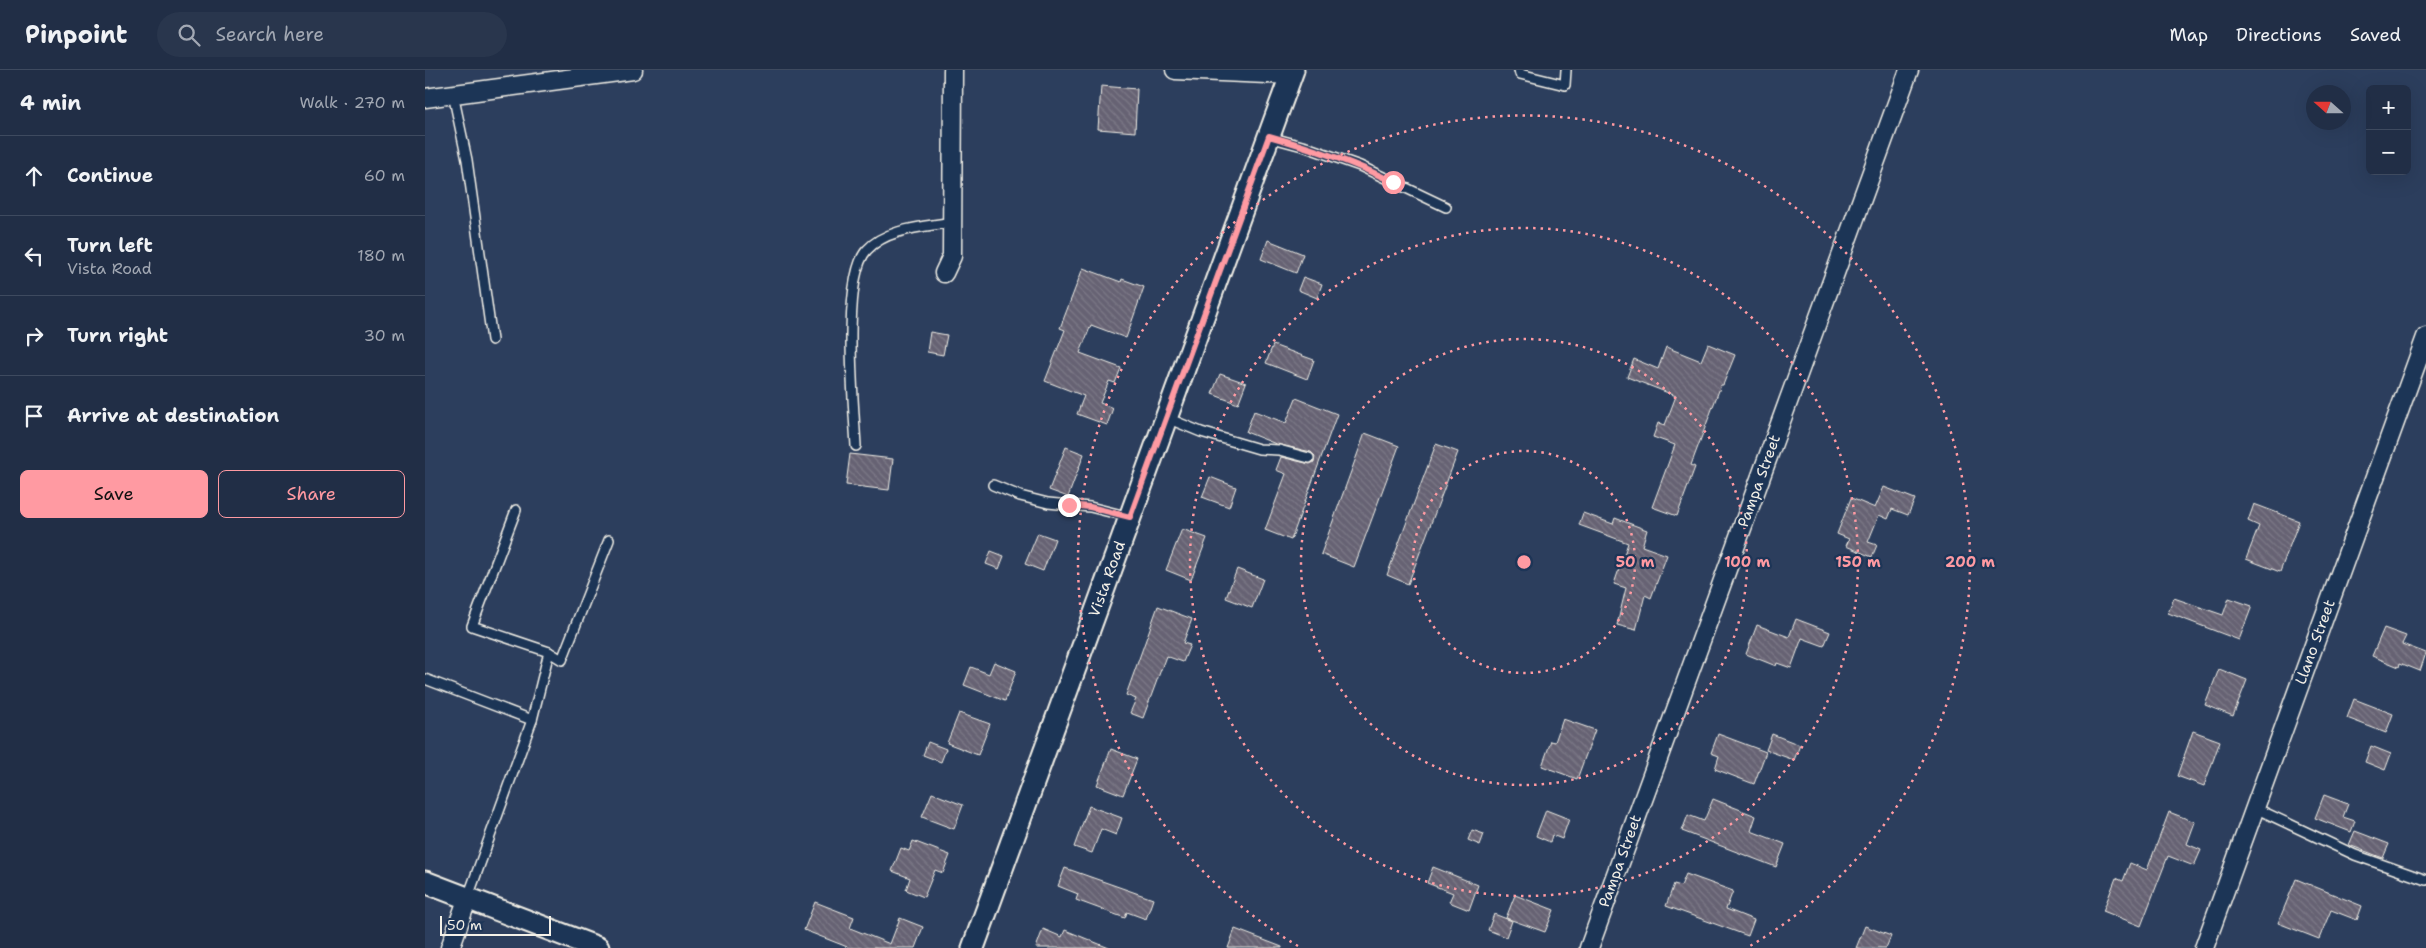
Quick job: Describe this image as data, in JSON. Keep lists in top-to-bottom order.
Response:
{
  "streets": {
    "street": ["Pampa Street", "Vista Road", "Llano Street"]
  },
  "scale_bar": "50 m",
  "north": "left",
  "page": {
    "header": "Pinpoint",
    "search": "Search here",
    "nav": ["Map", "Directions", "Saved"],
    "heading": ["4 min", "Walk · 270 m"],
    "map_buttons": ["+", "−"],
    "list": [
      ["Continue", "60 m"],
      ["Turn left", "Vista Road", "180 m"],
      ["Turn right", "30 m"],
      "Arrive at destination"
    ],
    "buttons": ["Save", "Share"],
    "scale": "50 m"
  },
  "rings": [
    "50 m",
    "100 m",
    "150 m",
    "200 m"
  ]
}
